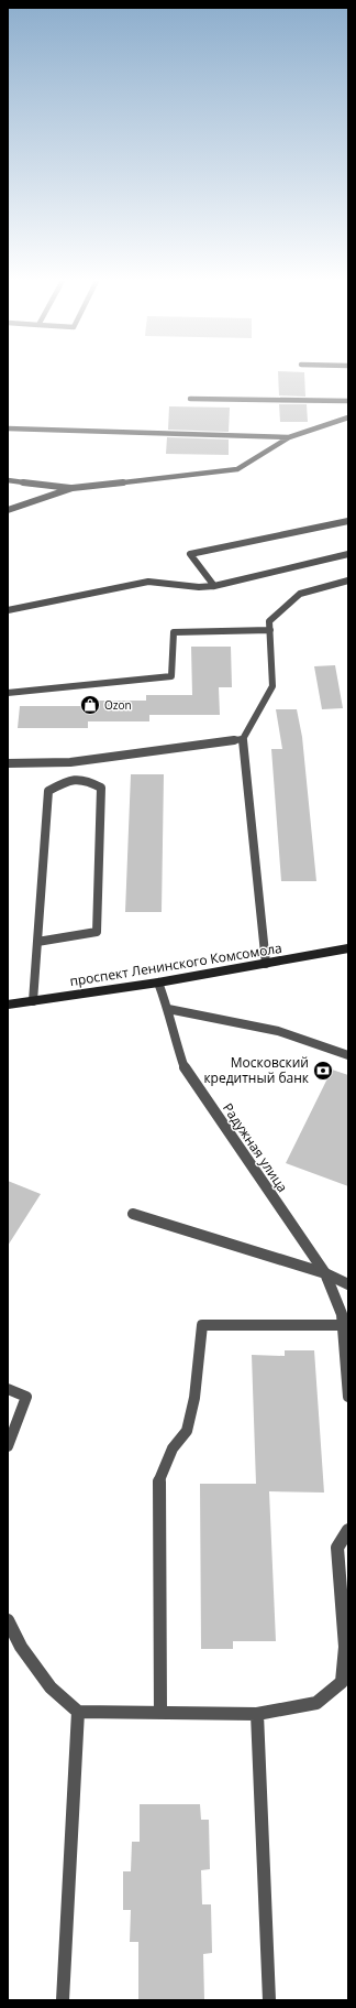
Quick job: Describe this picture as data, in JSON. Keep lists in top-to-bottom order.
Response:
{
  "streets": {
    "main road": ["проспект Ленинского Комсомола"],
    "street": ["Радужная улица"]
  },
  "crossings": [
    ["проспект Ленинского Комсомола", "Радужная улица"]
  ],
  "places": {
    "shop": ["Ozon"],
    "bank": ["Московский кредитный банк"]
  }
}
